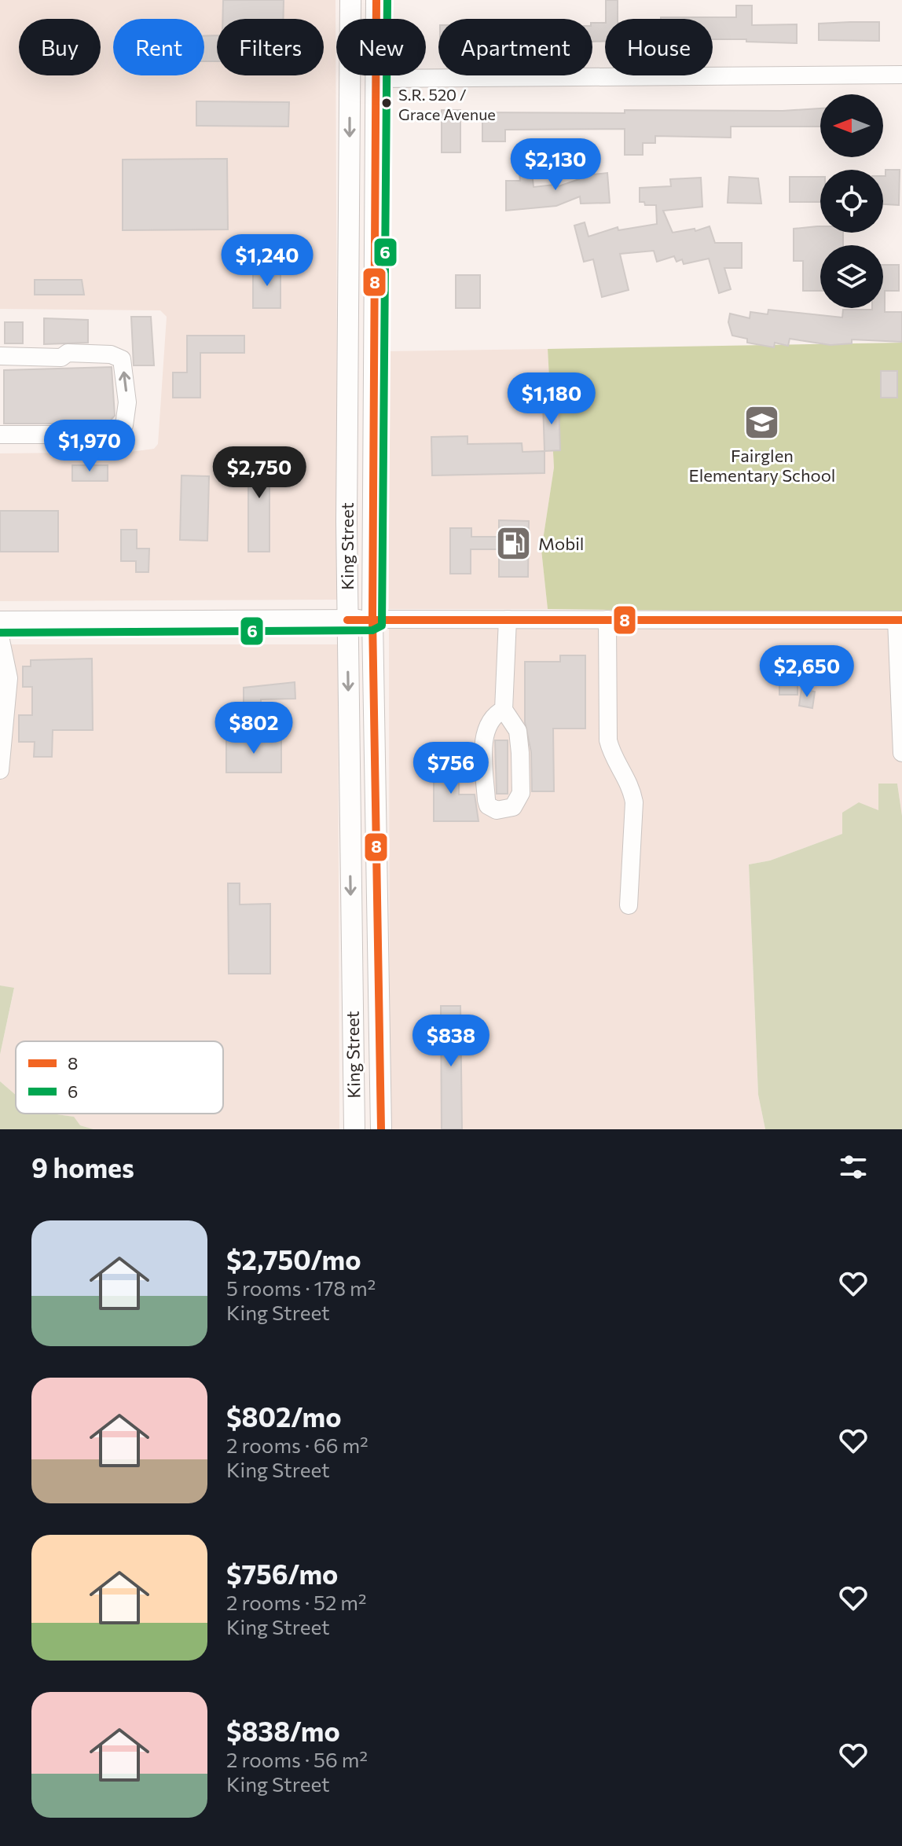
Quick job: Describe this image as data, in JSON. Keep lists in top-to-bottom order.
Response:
{
  "streets": {
    "main road": ["King Street"]
  },
  "places": {
    "other": ["S.R. 520 / Grace Avenue"],
    "school or university": ["Fairglen Elementary School"],
    "fuel station": ["Mobil"]
  },
  "lines": ["transit line 8", "transit line 6"],
  "legend": ["8", "6"],
  "north": "left",
  "page": {
    "chip": [
      "Buy",
      "Rent",
      "Filters",
      "New",
      "Apartment",
      "House"
    ],
    "price": [
      "$2,130",
      "$1,240",
      "$1,180",
      "$1,970",
      "$2,750",
      "$2,650",
      "$802",
      "$756",
      "$838"
    ],
    "heading": "9 homes",
    "list": [
      {
        "name": "$2,750/mo",
        "note": "5 rooms · 178 m² · King Street"
      },
      {
        "name": "$802/mo",
        "note": "2 rooms · 66 m² · King Street"
      },
      {
        "name": "$756/mo",
        "note": "2 rooms · 52 m² · King Street"
      },
      {
        "name": "$838/mo",
        "note": "2 rooms · 56 m² · King Street"
      }
    ]
  }
}
